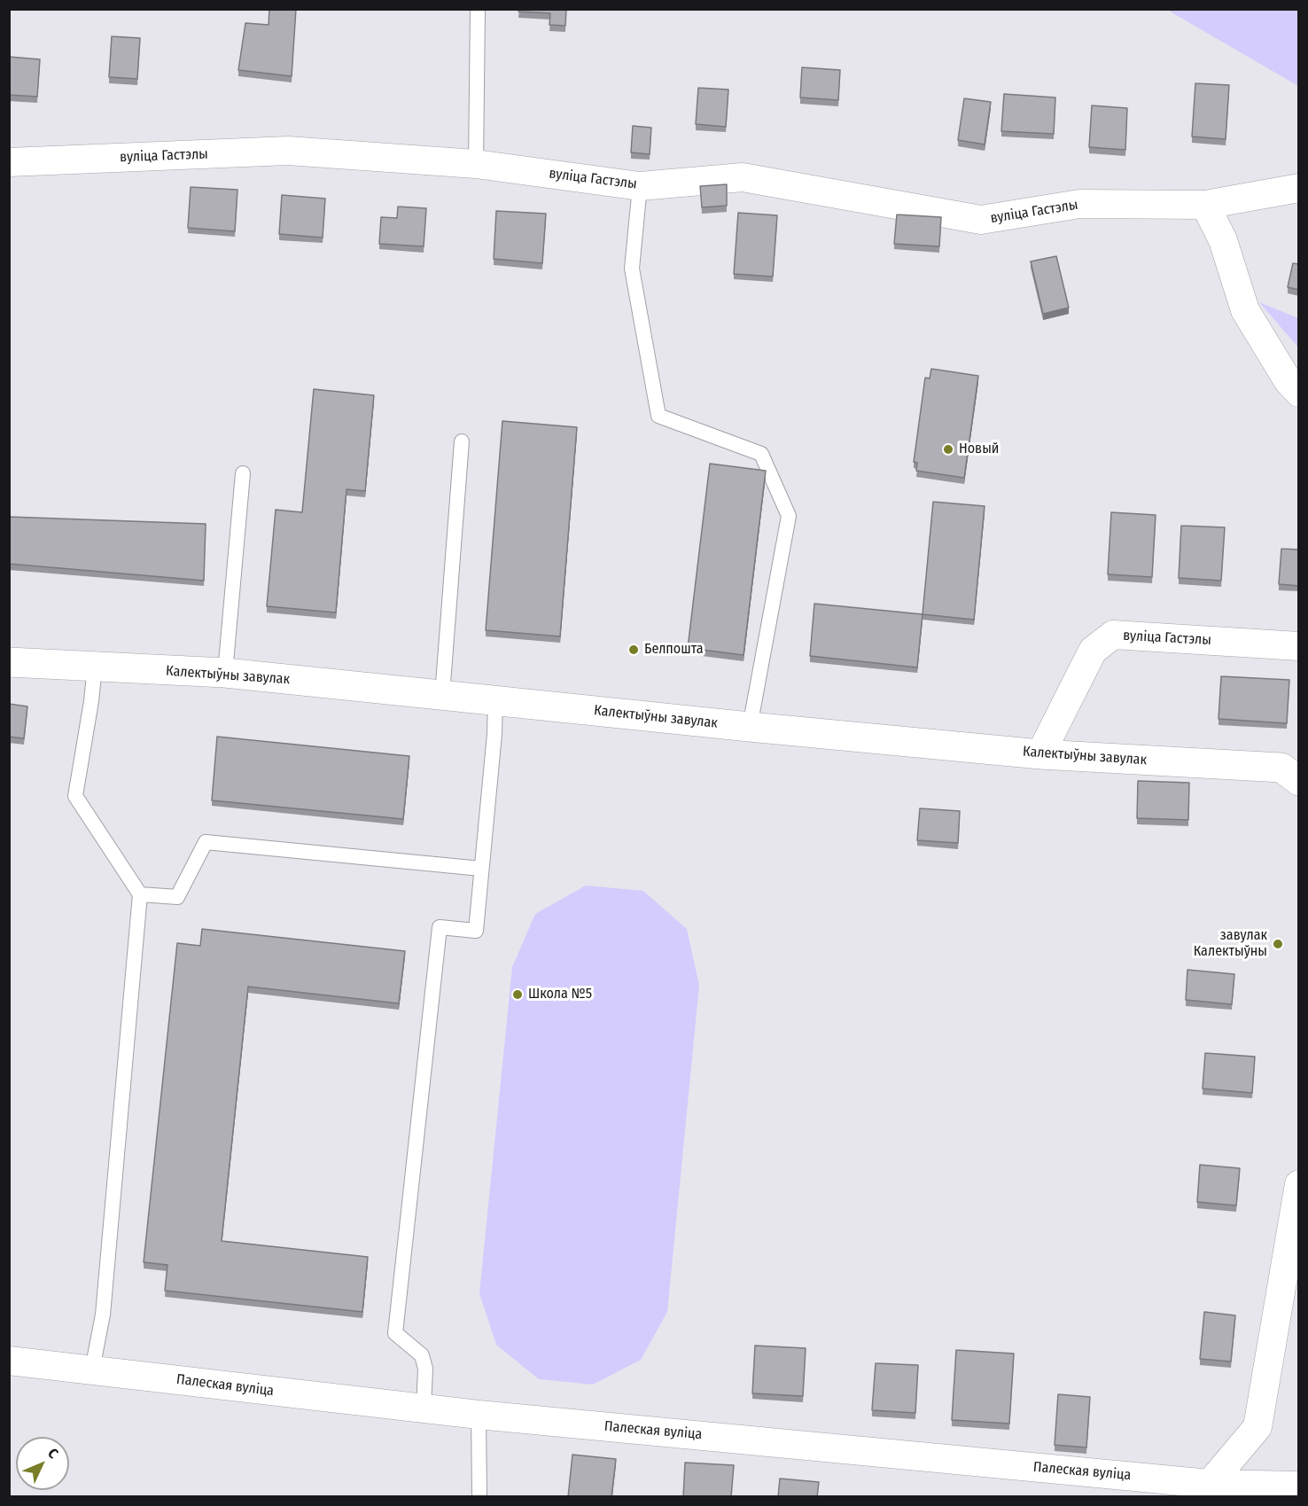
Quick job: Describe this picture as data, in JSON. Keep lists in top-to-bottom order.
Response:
{
  "streets": {
    "street": ["вуліца Гастэлы", "Калектыўны завулак", "Палеская вуліца"]
  },
  "crossings": [
    ["вуліца Гастэлы", "Калектыўны завулак"]
  ],
  "places": [
    "Новый",
    "Белпошта",
    "завулак Калектыўны",
    "Школа №5"
  ],
  "north": "top right"
}
